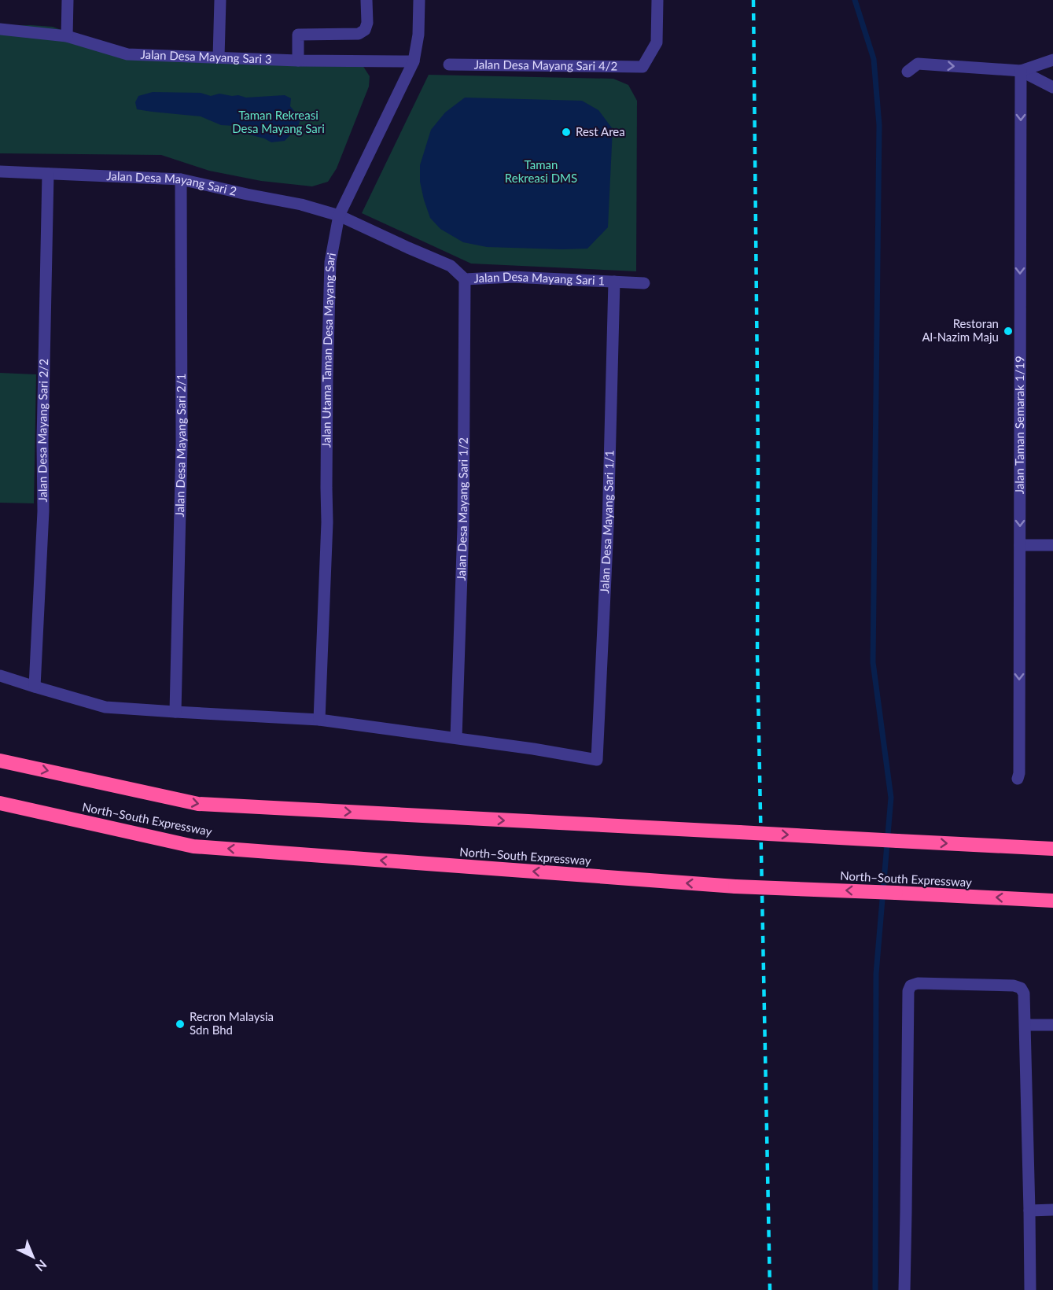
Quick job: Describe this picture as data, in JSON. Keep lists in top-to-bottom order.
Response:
{
  "streets": {
    "highway": ["North–South Expressway"],
    "street": [
      "Jalan Desa Mayang Sari 3",
      "Jalan Desa Mayang Sari 4/2",
      "Jalan Desa Mayang Sari 2",
      "Jalan Desa Mayang Sari 1",
      "Jalan Utama Taman Desa Mayang Sari",
      "Jalan Taman Semarak 1/19",
      "Jalan Desa Mayang Sari 2/2",
      "Jalan Desa Mayang Sari 2/1",
      "Jalan Desa Mayang Sari 1/2",
      "Jalan Desa Mayang Sari 1/1"
    ]
  },
  "crossings": [
    ["Jalan Desa Mayang Sari 3", "Jalan Utama Taman Desa Mayang Sari"],
    ["Jalan Desa Mayang Sari 2", "Jalan Desa Mayang Sari 1"],
    ["Jalan Desa Mayang Sari 2", "Jalan Utama Taman Desa Mayang Sari"],
    ["Jalan Desa Mayang Sari 2", "Jalan Desa Mayang Sari 2/2"],
    ["Jalan Desa Mayang Sari 2", "Jalan Desa Mayang Sari 2/1"],
    ["Jalan Desa Mayang Sari 1", "Jalan Utama Taman Desa Mayang Sari"],
    ["Jalan Desa Mayang Sari 1", "Jalan Desa Mayang Sari 1/2"],
    ["Jalan Desa Mayang Sari 1", "Jalan Desa Mayang Sari 1/1"],
    ["Jalan Desa Mayang Sari 1/2", "Jalan Desa Mayang Sari 1/1"]
  ],
  "one_way": ["Jalan Taman Semarak 1/19"],
  "parks": ["Taman Rekreasi Desa Mayang Sari", "Taman Rekreasi DMS"],
  "places": ["Rest Area", "Restoran Al-Nazim Maju", "Recron Malaysia Sdn Bhd"],
  "north": "bottom right"
}
